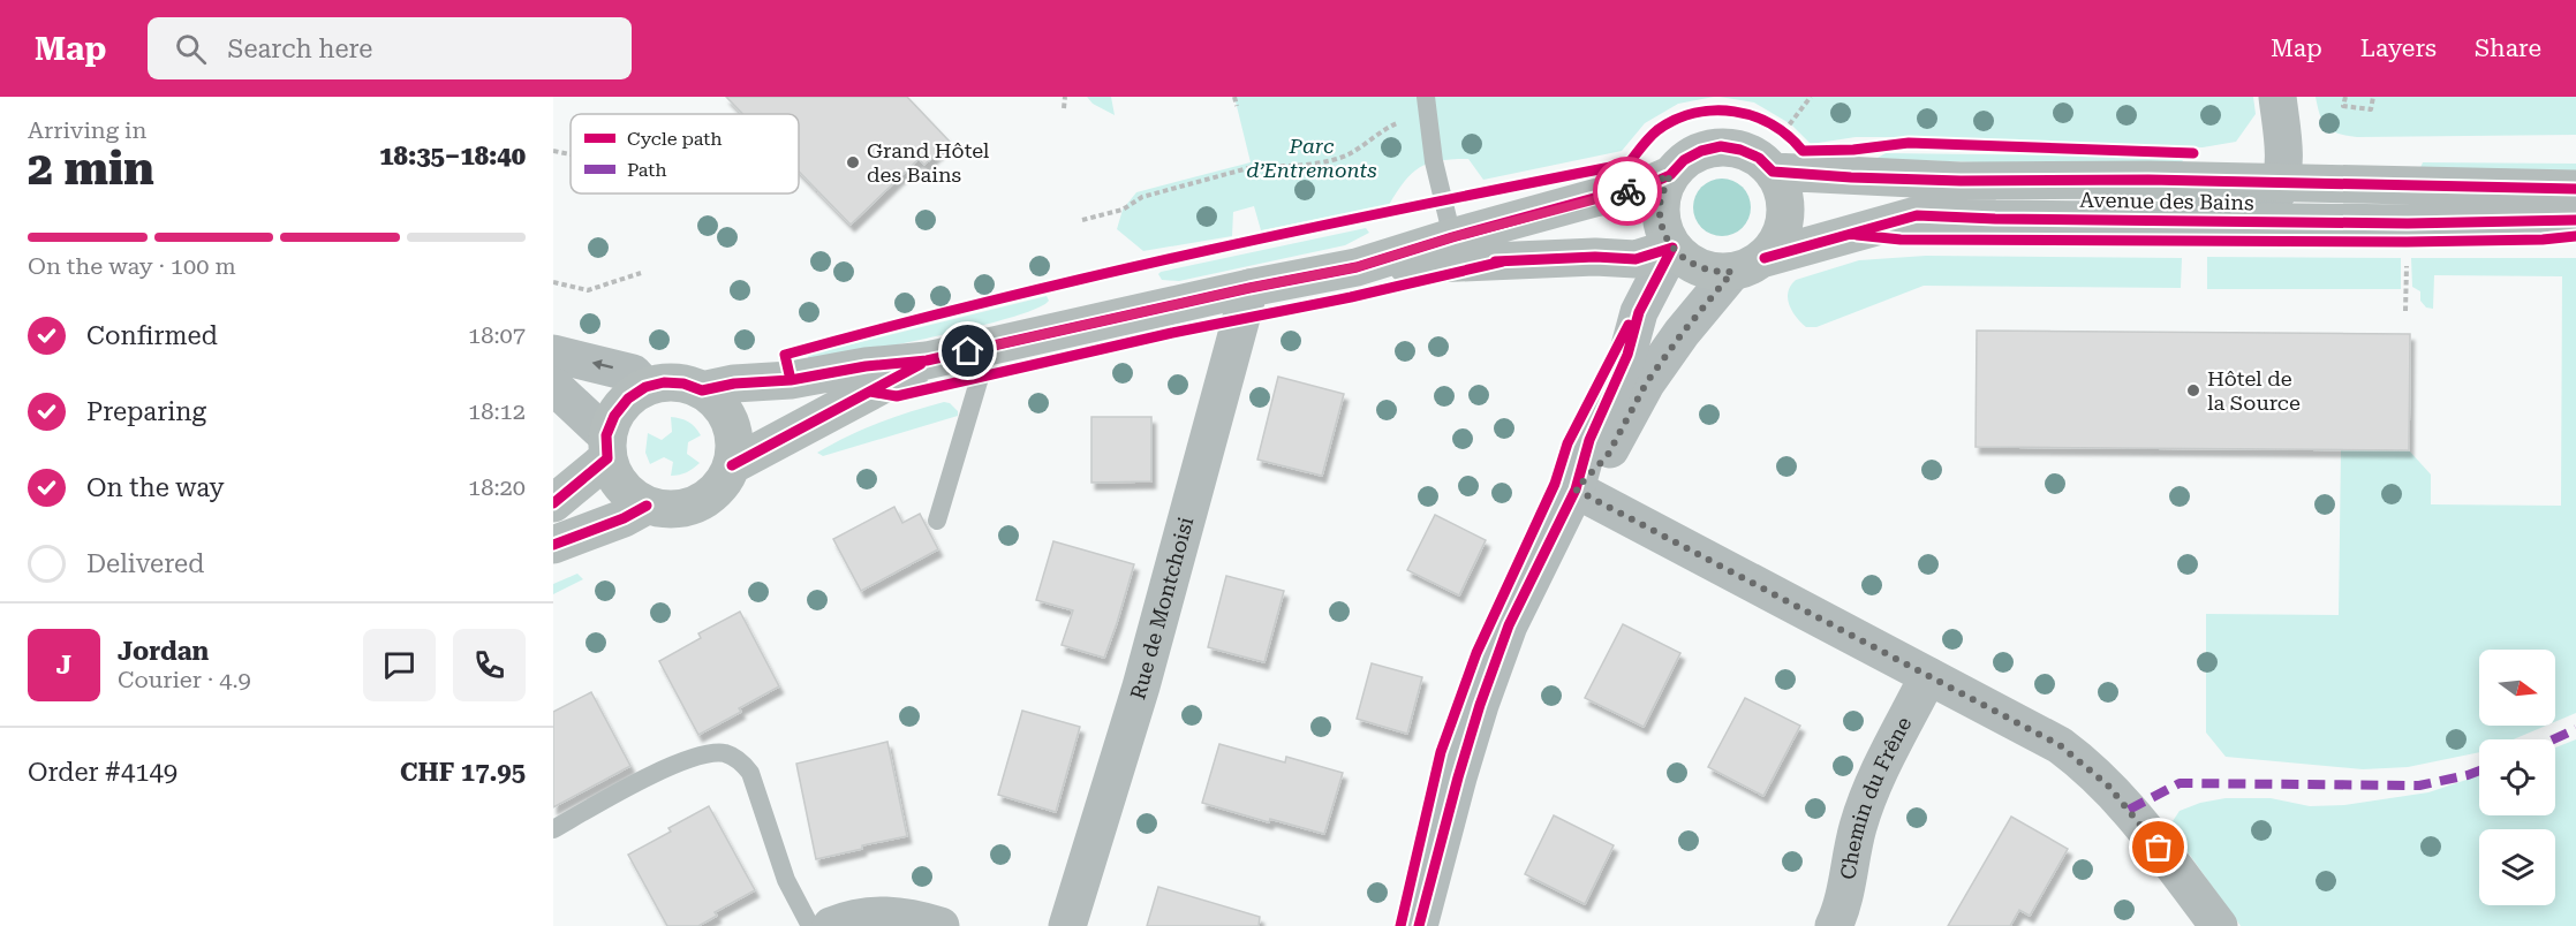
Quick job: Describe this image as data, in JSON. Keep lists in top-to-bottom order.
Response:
{
  "streets": {
    "main road": ["Avenue des Bains"],
    "street": ["Rue de Montchoisi", "Chemin du Frêne"]
  },
  "parks": ["Parc d’Entremonts"],
  "places": ["Grand Hôtel des Bains", "Hôtel de la Source"],
  "legend": ["Cycle path", "Path"],
  "north": "right",
  "page": {
    "header": "Map",
    "search": "Search here",
    "nav": ["Map", "Layers", "Share"],
    "heading": ["2 min", "Arriving in", "18:35–18:40"],
    "panel": [
      "Jordan",
      "Courier · 4.9",
      "Order #4149",
      "CHF 17.95"
    ],
    "bar": "On the way · 100 m",
    "list": [
      ["Confirmed", "18:07"],
      ["Preparing", "18:12"],
      ["On the way", "18:20"],
      "Delivered"
    ],
    "round": "J"
  }
}
